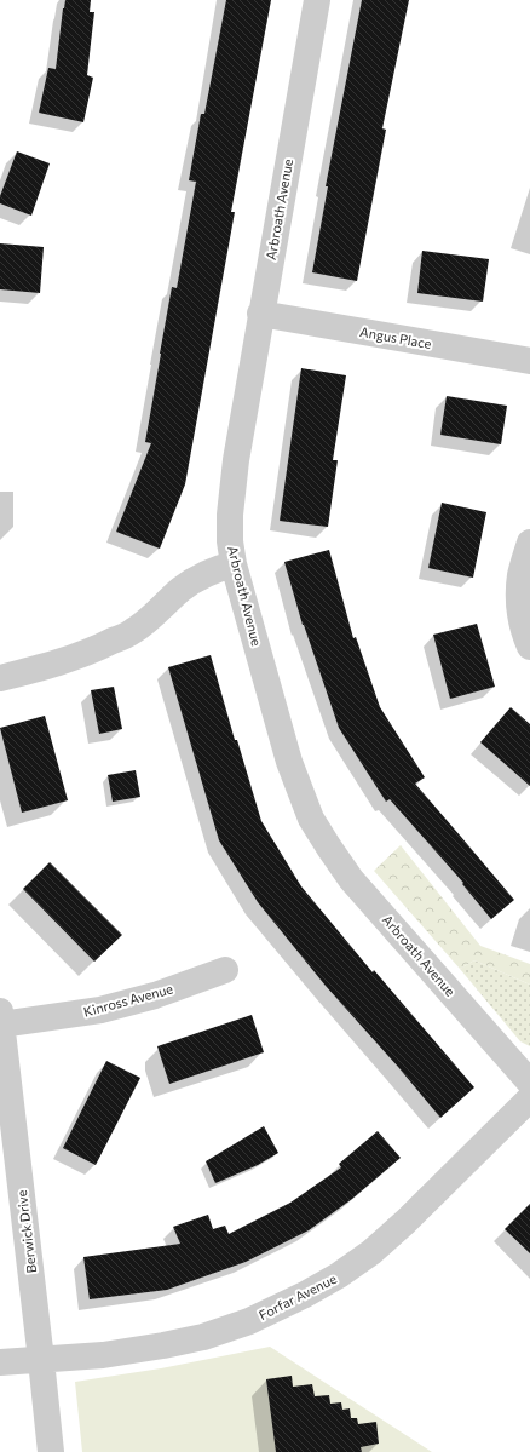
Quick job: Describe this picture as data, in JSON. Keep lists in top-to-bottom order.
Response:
{
  "streets": {
    "street": [
      "Arbroath Avenue",
      "Angus Place",
      "Kinross Avenue",
      "Berwick Drive",
      "Forfar Avenue"
    ]
  },
  "crossings": [
    ["Arbroath Avenue", "Angus Place"],
    ["Kinross Avenue", "Berwick Drive"],
    ["Berwick Drive", "Forfar Avenue"]
  ]
}
